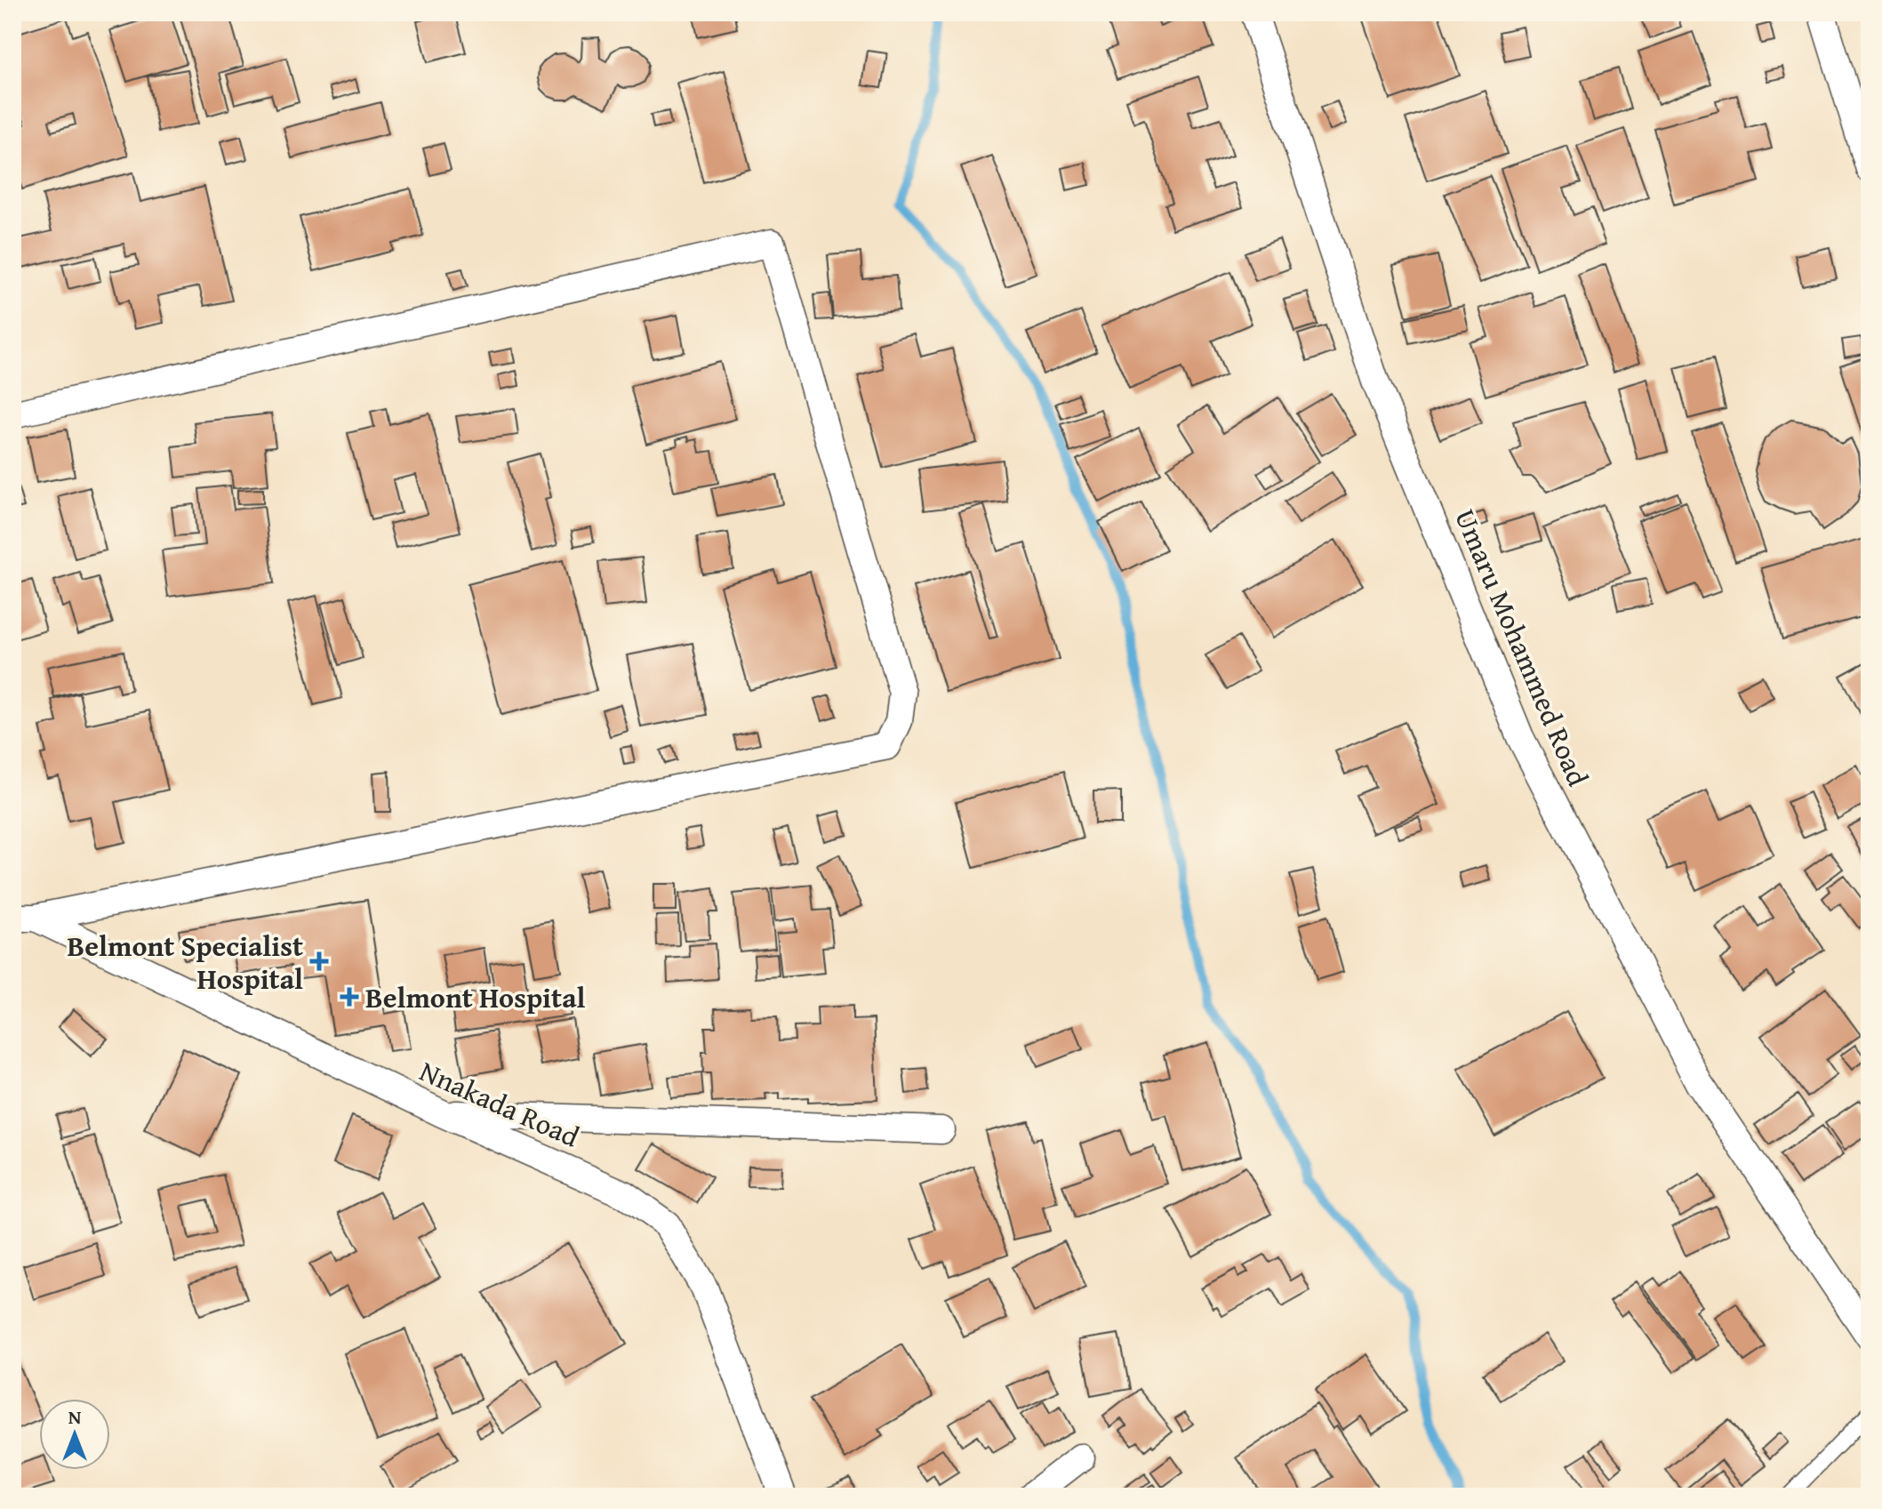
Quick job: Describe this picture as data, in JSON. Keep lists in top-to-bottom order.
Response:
{
  "streets": {
    "street": ["Umaru Mohammed Road", "Nnakada Road"]
  },
  "places": {
    "health": ["Belmont Specialist Hospital", "Belmont Hospital"]
  },
  "north": "top"
}
